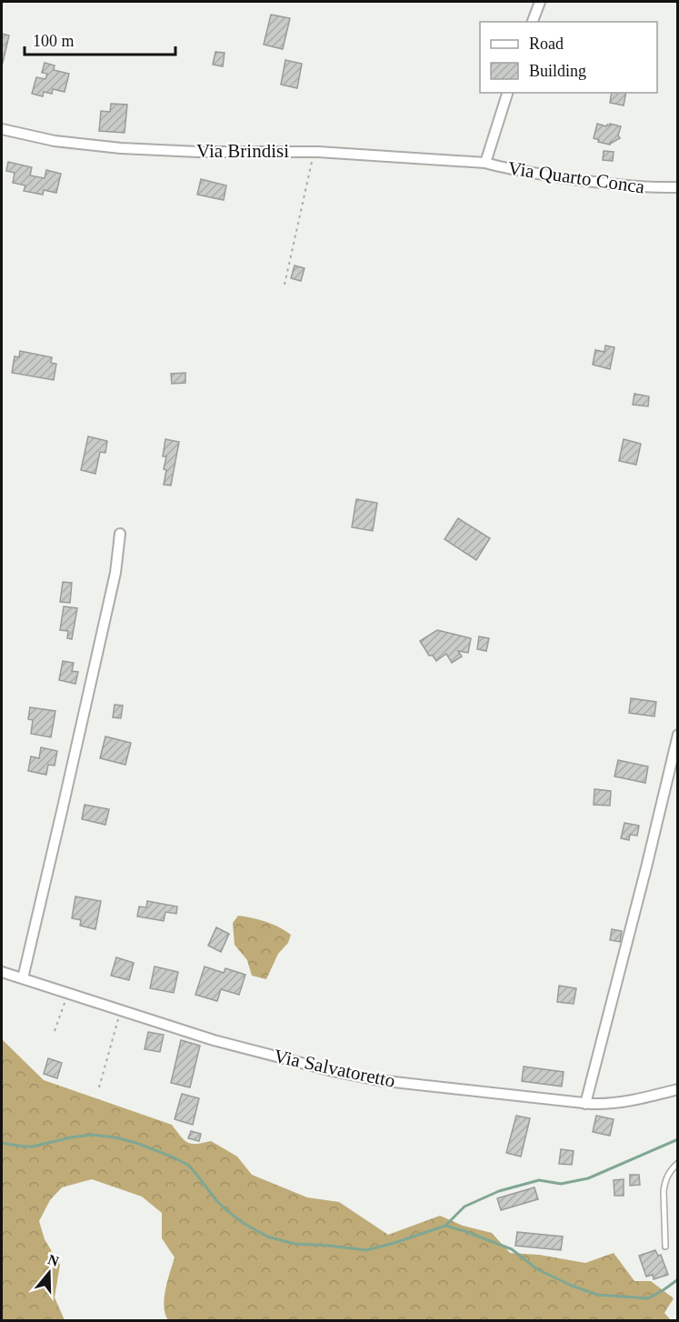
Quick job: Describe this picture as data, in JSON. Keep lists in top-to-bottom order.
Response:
{
  "streets": {
    "street": ["Via Brindisi", "Via Quarto Conca", "Via Salvatoretto"]
  },
  "crossings": [
    ["Via Brindisi", "Via Quarto Conca"]
  ],
  "legend": ["Road", "Building"],
  "scale_bar": "100 m",
  "north": "top"
}
